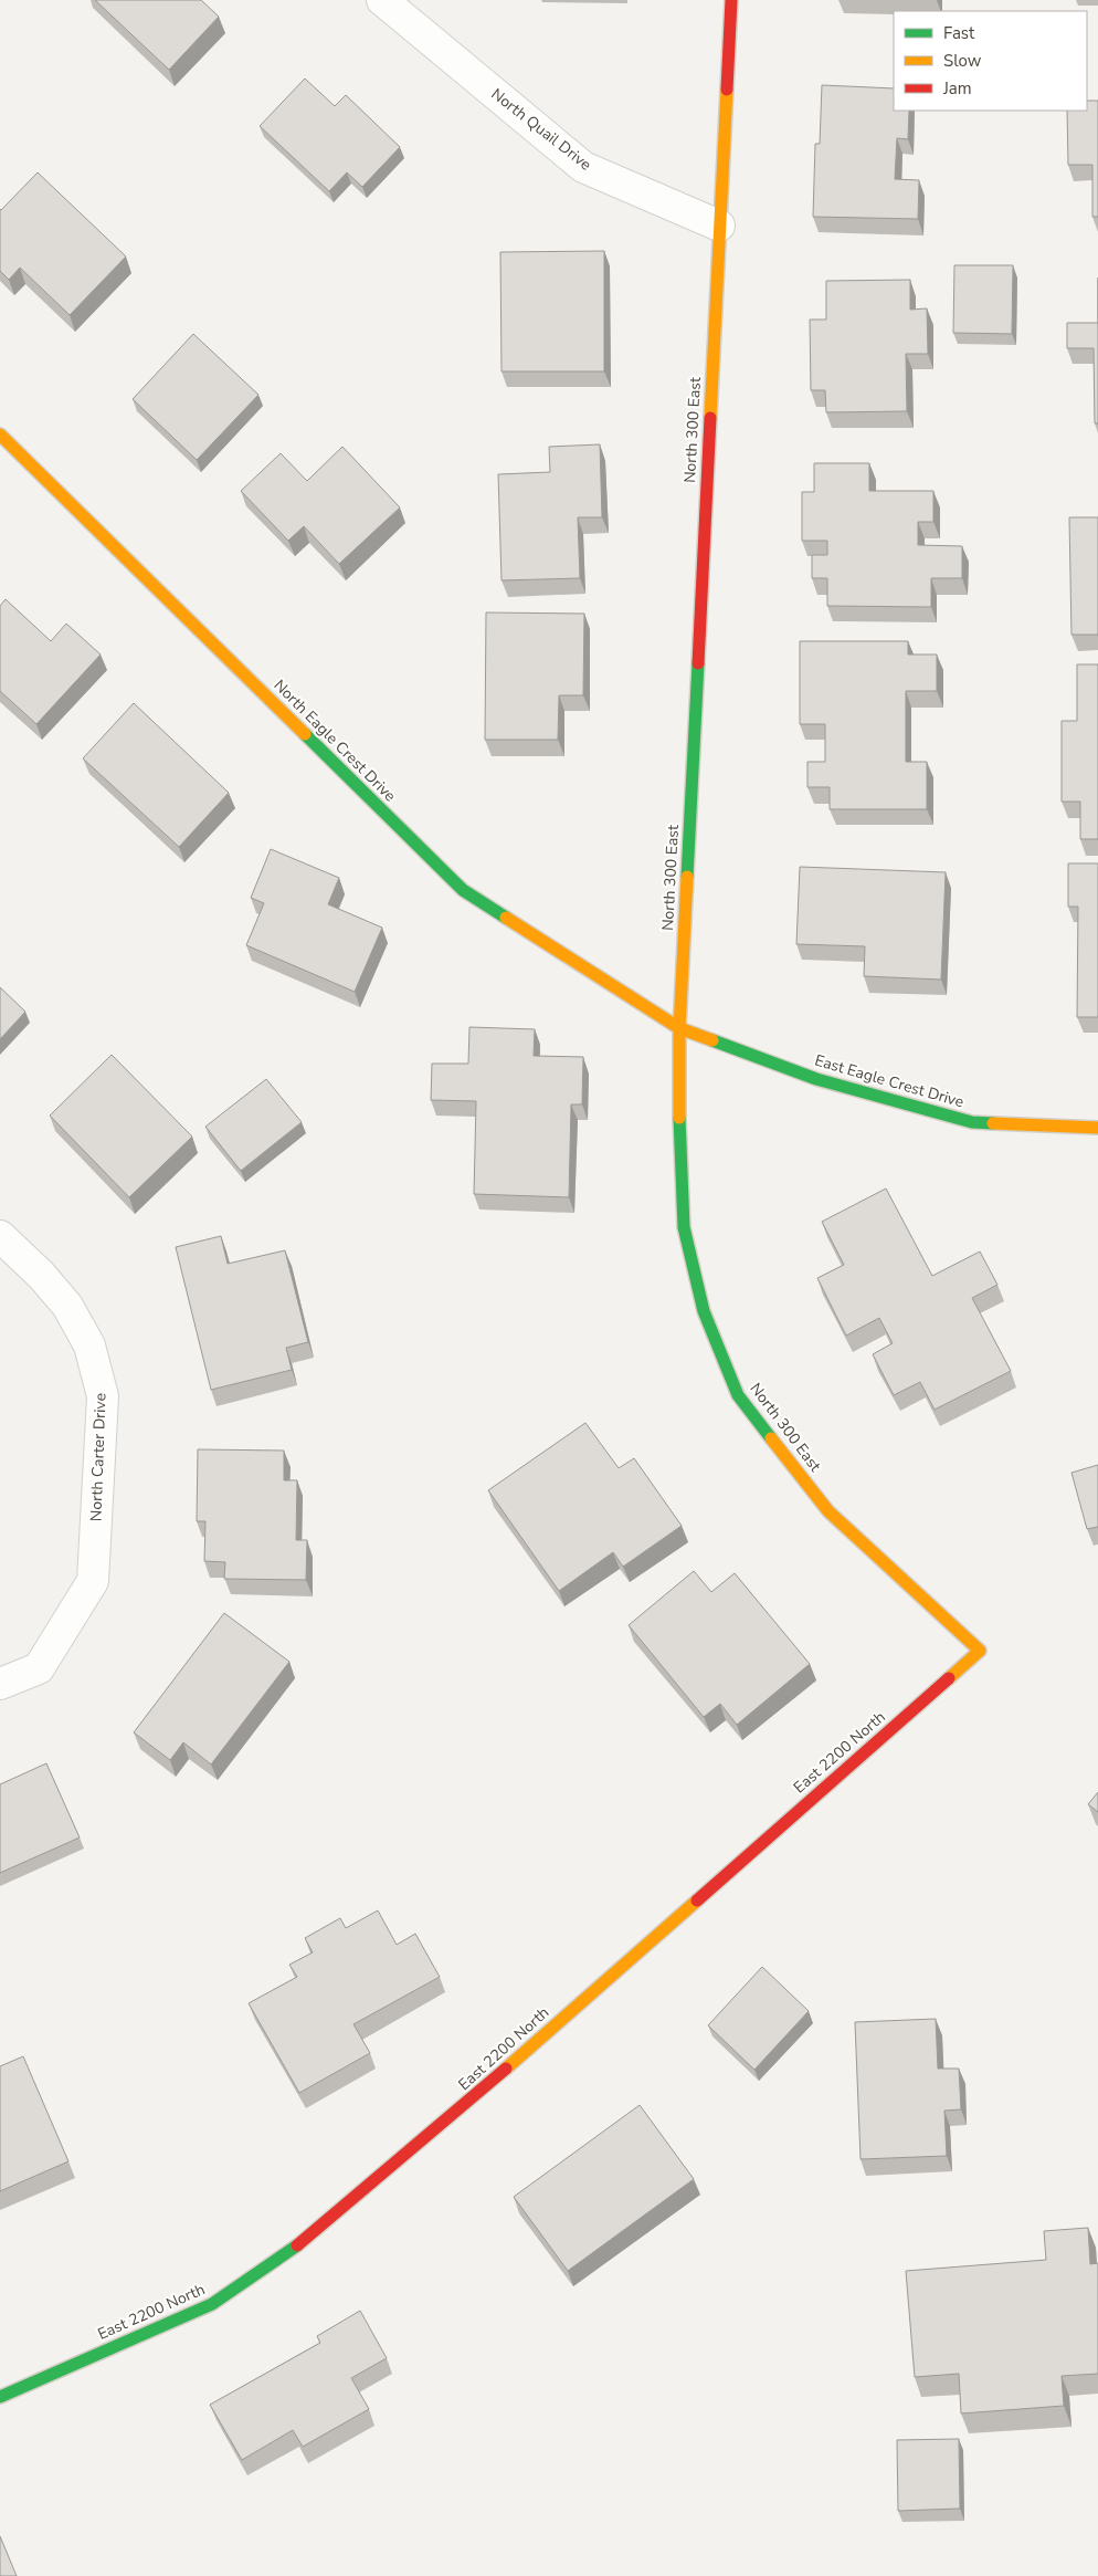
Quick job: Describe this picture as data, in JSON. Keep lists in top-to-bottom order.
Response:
{
  "streets": {
    "street": [
      "North Quail Drive",
      "North 300 East",
      "North Eagle Crest Drive",
      "East Eagle Crest Drive",
      "North Carter Drive",
      "East 2200 North"
    ]
  },
  "crossings": [
    ["North Quail Drive", "North 300 East"],
    ["North 300 East", "North Eagle Crest Drive"],
    ["North 300 East", "East Eagle Crest Drive"],
    ["North 300 East", "East 2200 North"],
    ["North Eagle Crest Drive", "East Eagle Crest Drive"]
  ],
  "legend": ["Fast", "Slow", "Jam"]
}
